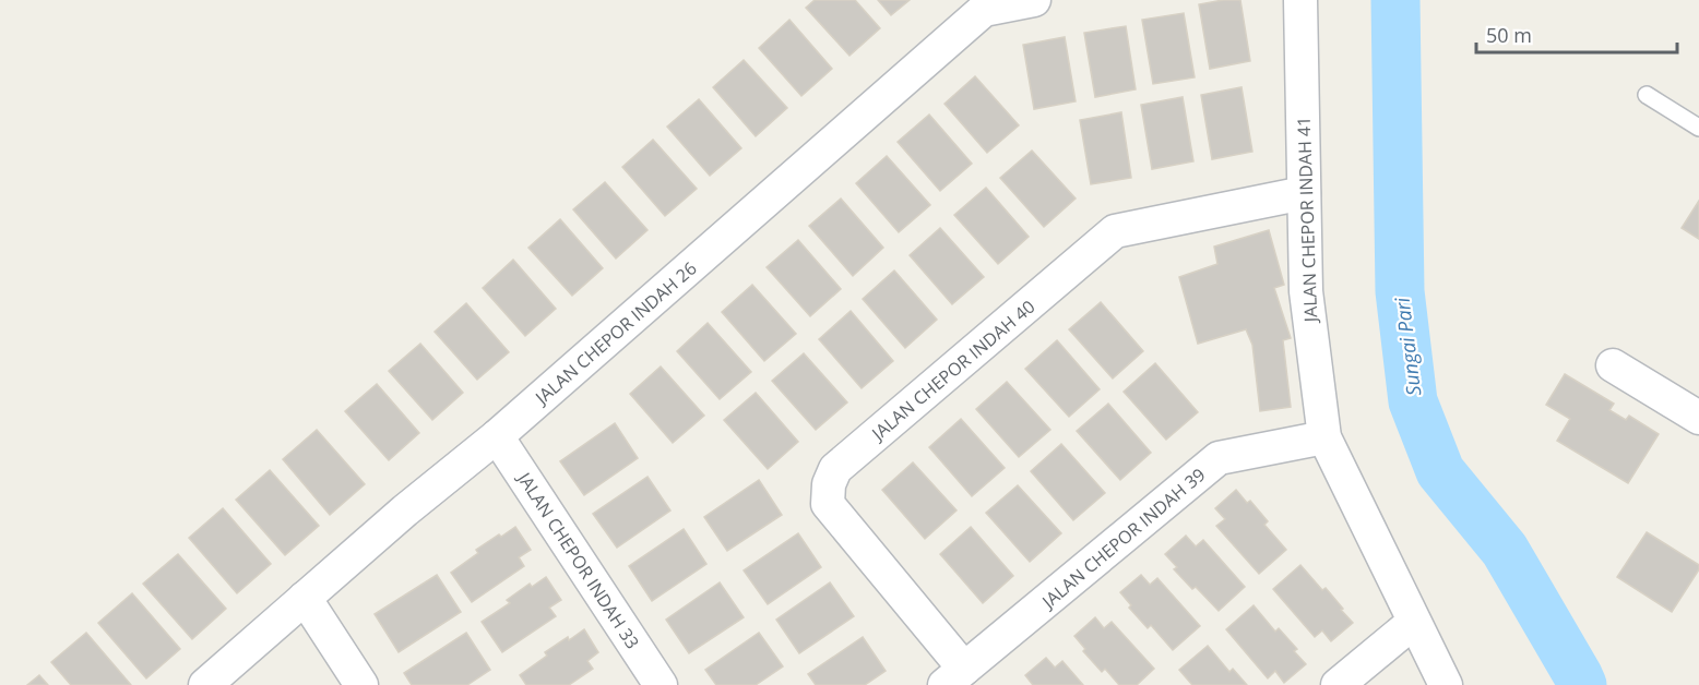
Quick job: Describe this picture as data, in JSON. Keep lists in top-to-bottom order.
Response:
{
  "streets": {
    "street": [
      "JALAN CHEPOR INDAH 41",
      "JALAN CHEPOR INDAH 26",
      "JALAN CHEPOR INDAH 40",
      "JALAN CHEPOR INDAH 39",
      "JALAN CHEPOR INDAH 33"
    ]
  },
  "crossings": [
    ["JALAN CHEPOR INDAH 41", "JALAN CHEPOR INDAH 40"],
    ["JALAN CHEPOR INDAH 41", "JALAN CHEPOR INDAH 39"],
    ["JALAN CHEPOR INDAH 26", "JALAN CHEPOR INDAH 33"],
    ["JALAN CHEPOR INDAH 40", "JALAN CHEPOR INDAH 39"]
  ],
  "water": ["Sungai Pari"],
  "scale_bar": "50 m"
}
